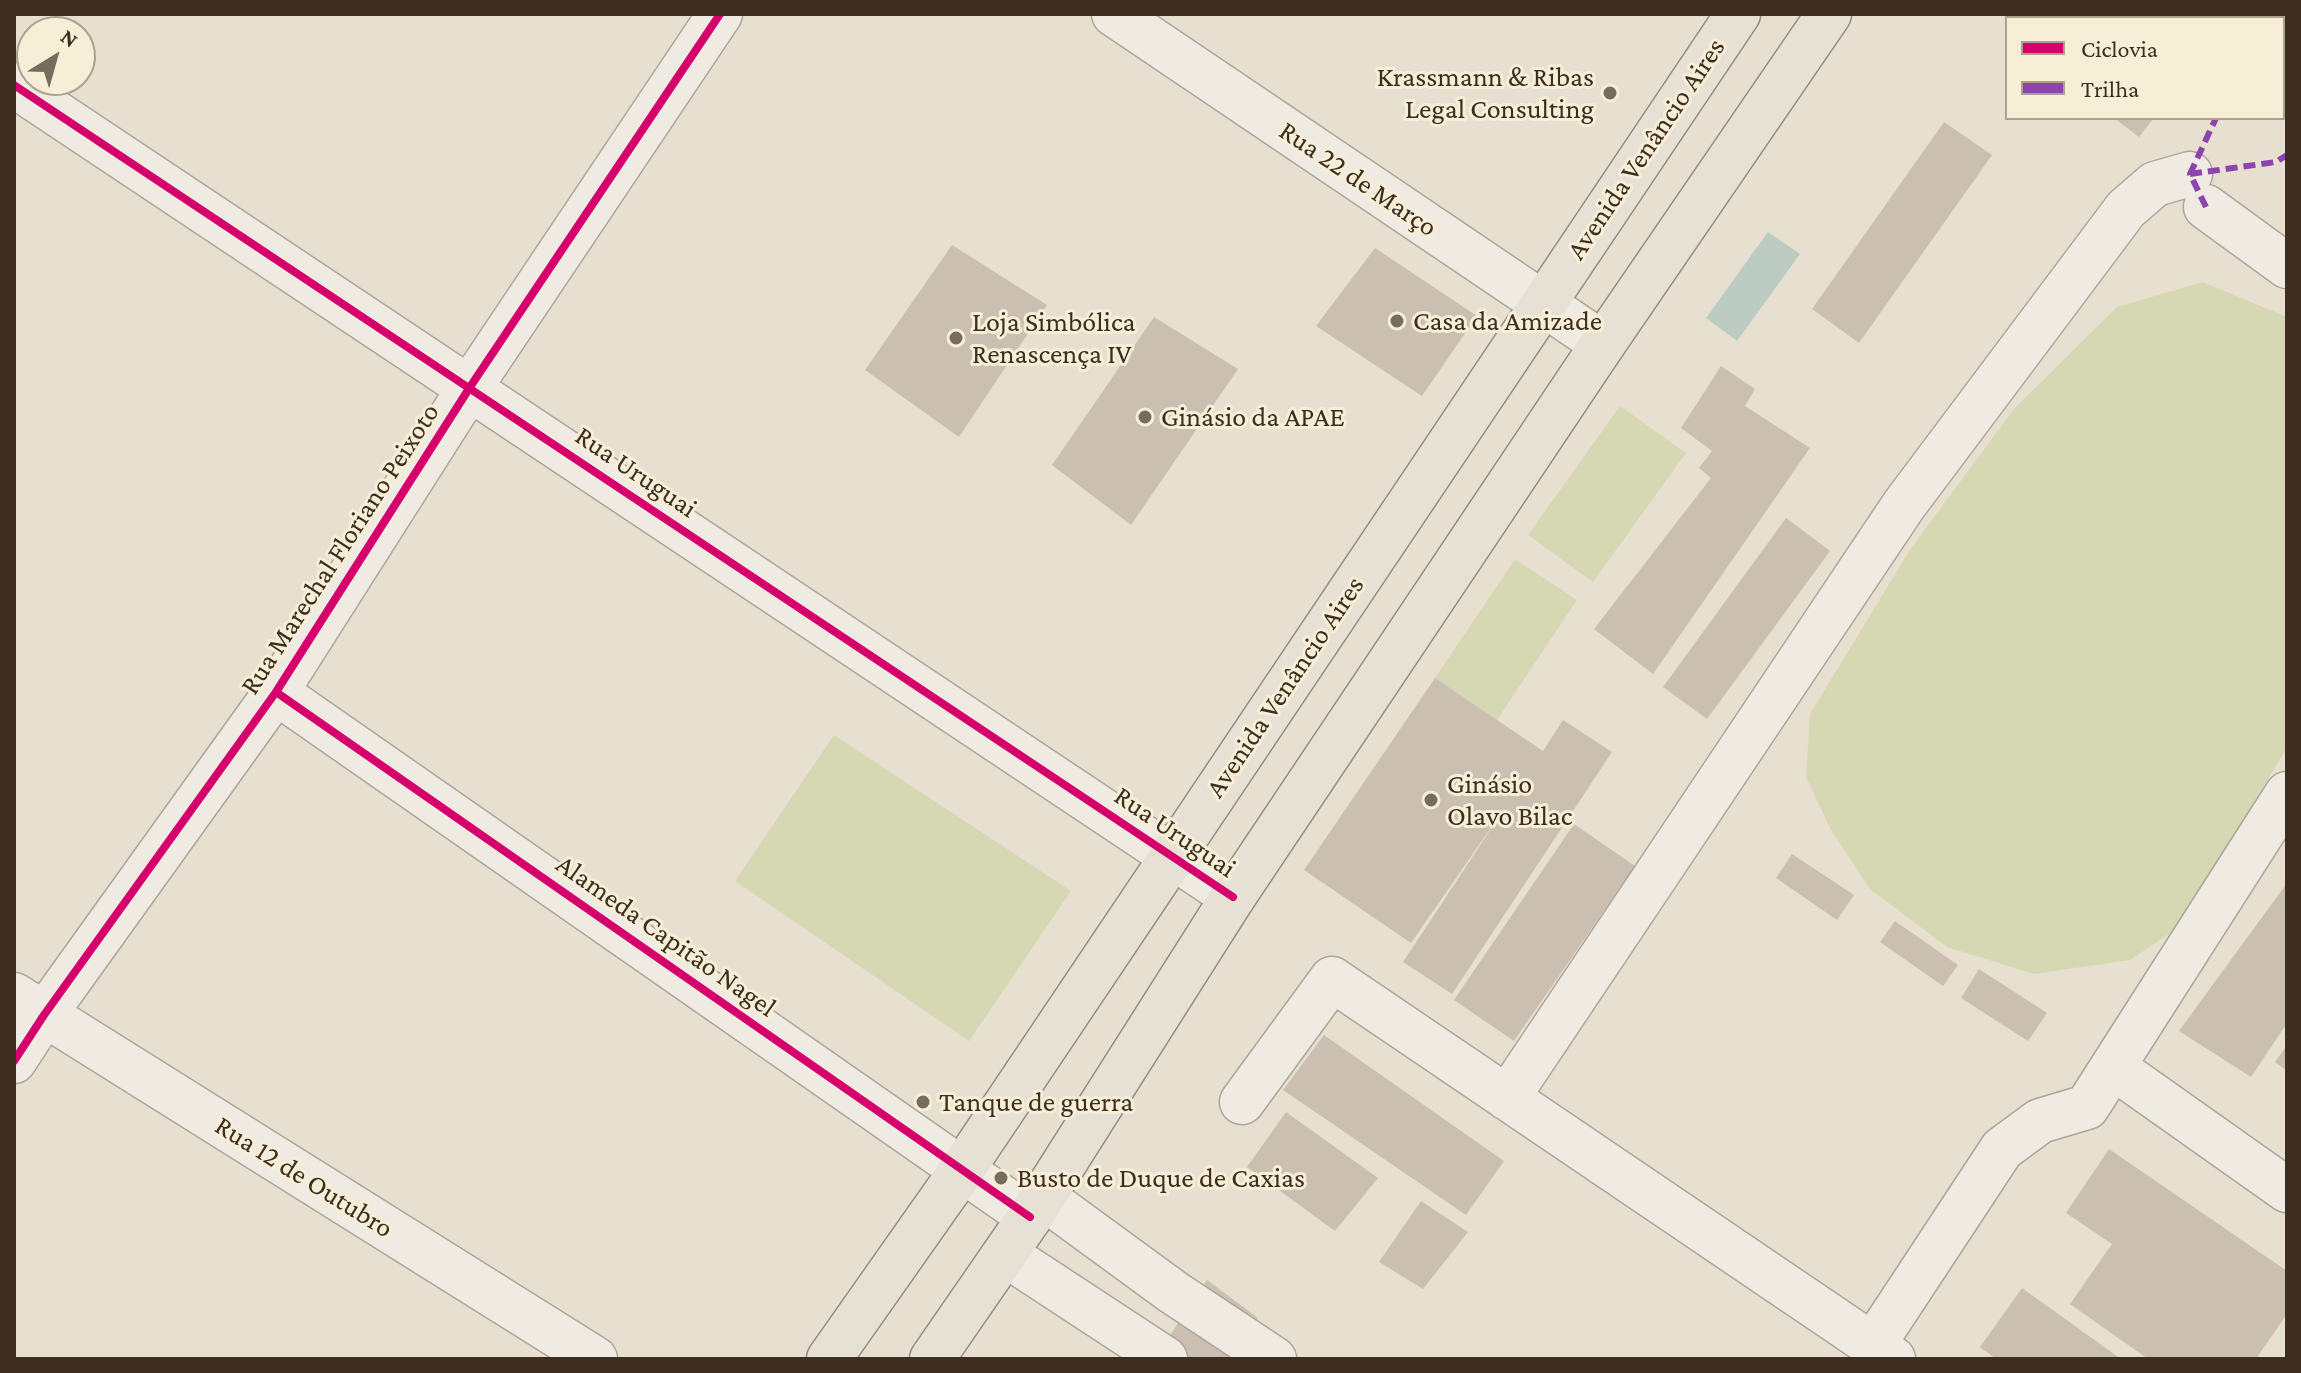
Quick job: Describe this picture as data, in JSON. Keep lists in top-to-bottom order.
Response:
{
  "streets": {
    "main road": ["Avenida Venâncio Aires"],
    "street": [
      "Rua 22 de Março",
      "Rua Uruguai",
      "Rua Marechal Floriano Peixoto",
      "Alameda Capitão Nagel",
      "Rua 12 de Outubro"
    ]
  },
  "crossings": [
    ["Avenida Venâncio Aires", "Rua 22 de Março"],
    ["Avenida Venâncio Aires", "Rua Uruguai"],
    ["Avenida Venâncio Aires", "Alameda Capitão Nagel"],
    ["Rua Uruguai", "Rua Marechal Floriano Peixoto"],
    ["Rua Marechal Floriano Peixoto", "Alameda Capitão Nagel"],
    ["Rua Marechal Floriano Peixoto", "Rua 12 de Outubro"]
  ],
  "places": [
    "Krassmann & Ribas Legal Consulting",
    "Casa da Amizade",
    "Loja Simbólica Renascença IV",
    "Ginásio da APAE",
    "Ginásio Olavo Bilac",
    "Tanque de guerra",
    "Busto de Duque de Caxias"
  ],
  "legend": ["Ciclovia", "Trilha"],
  "north": "top right"
}
